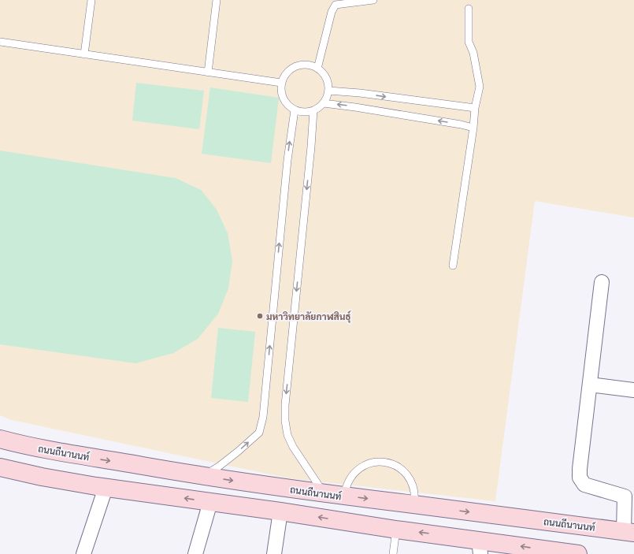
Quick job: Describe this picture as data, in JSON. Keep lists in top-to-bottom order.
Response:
{
  "streets": {
    "main road": ["ถนนถีนานนท์"]
  },
  "places": ["มหาวิทยาลัยกาฬสินธุ์"]
}
